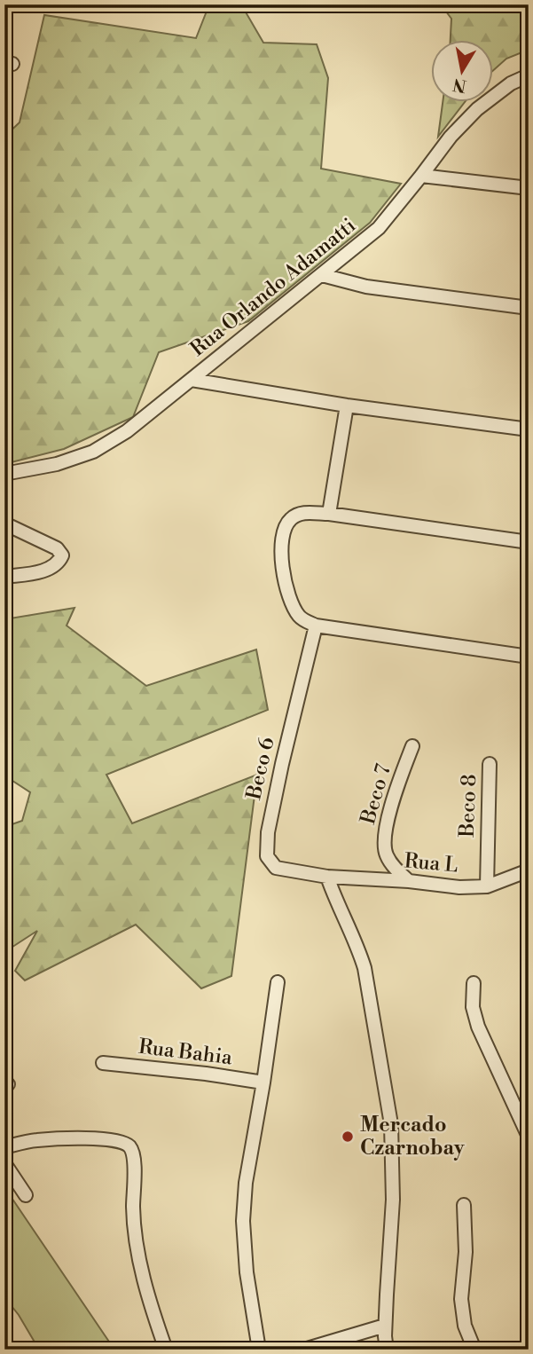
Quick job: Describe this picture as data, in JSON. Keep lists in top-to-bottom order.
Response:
{
  "streets": {
    "street": [
      "Rua Orlando Adamatti",
      "Beco 6",
      "Beco 7",
      "Beco 8",
      "Rua L",
      "Rua Bahia"
    ]
  },
  "crossings": [
    ["Beco 6", "Rua L"],
    ["Beco 7", "Rua L"],
    ["Beco 8", "Rua L"]
  ],
  "places": ["Mercado Czarnobay"],
  "north": "bottom"
}
